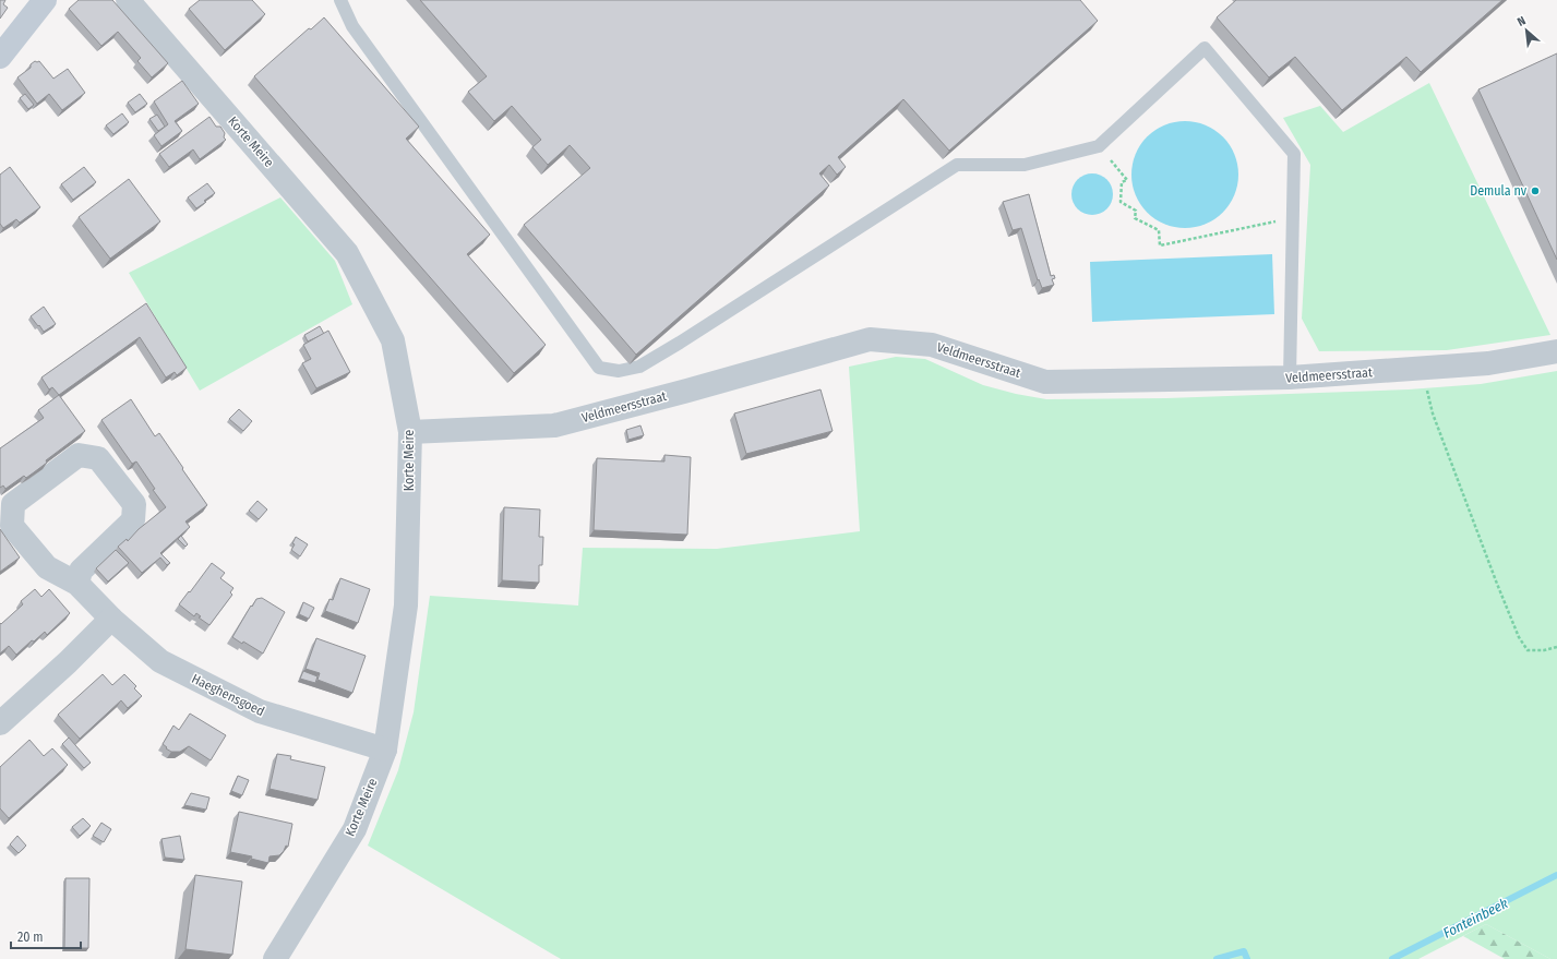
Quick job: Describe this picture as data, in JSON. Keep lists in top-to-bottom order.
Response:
{
  "streets": {
    "street": ["Korte Meire", "Veldmeersstraat", "Haeghensgoed"]
  },
  "crossings": [
    ["Korte Meire", "Veldmeersstraat"],
    ["Korte Meire", "Haeghensgoed"]
  ],
  "water": ["Fonteinbeek"],
  "places": ["Demula nv"],
  "scale_bar": "20 m",
  "north": "top left"
}
